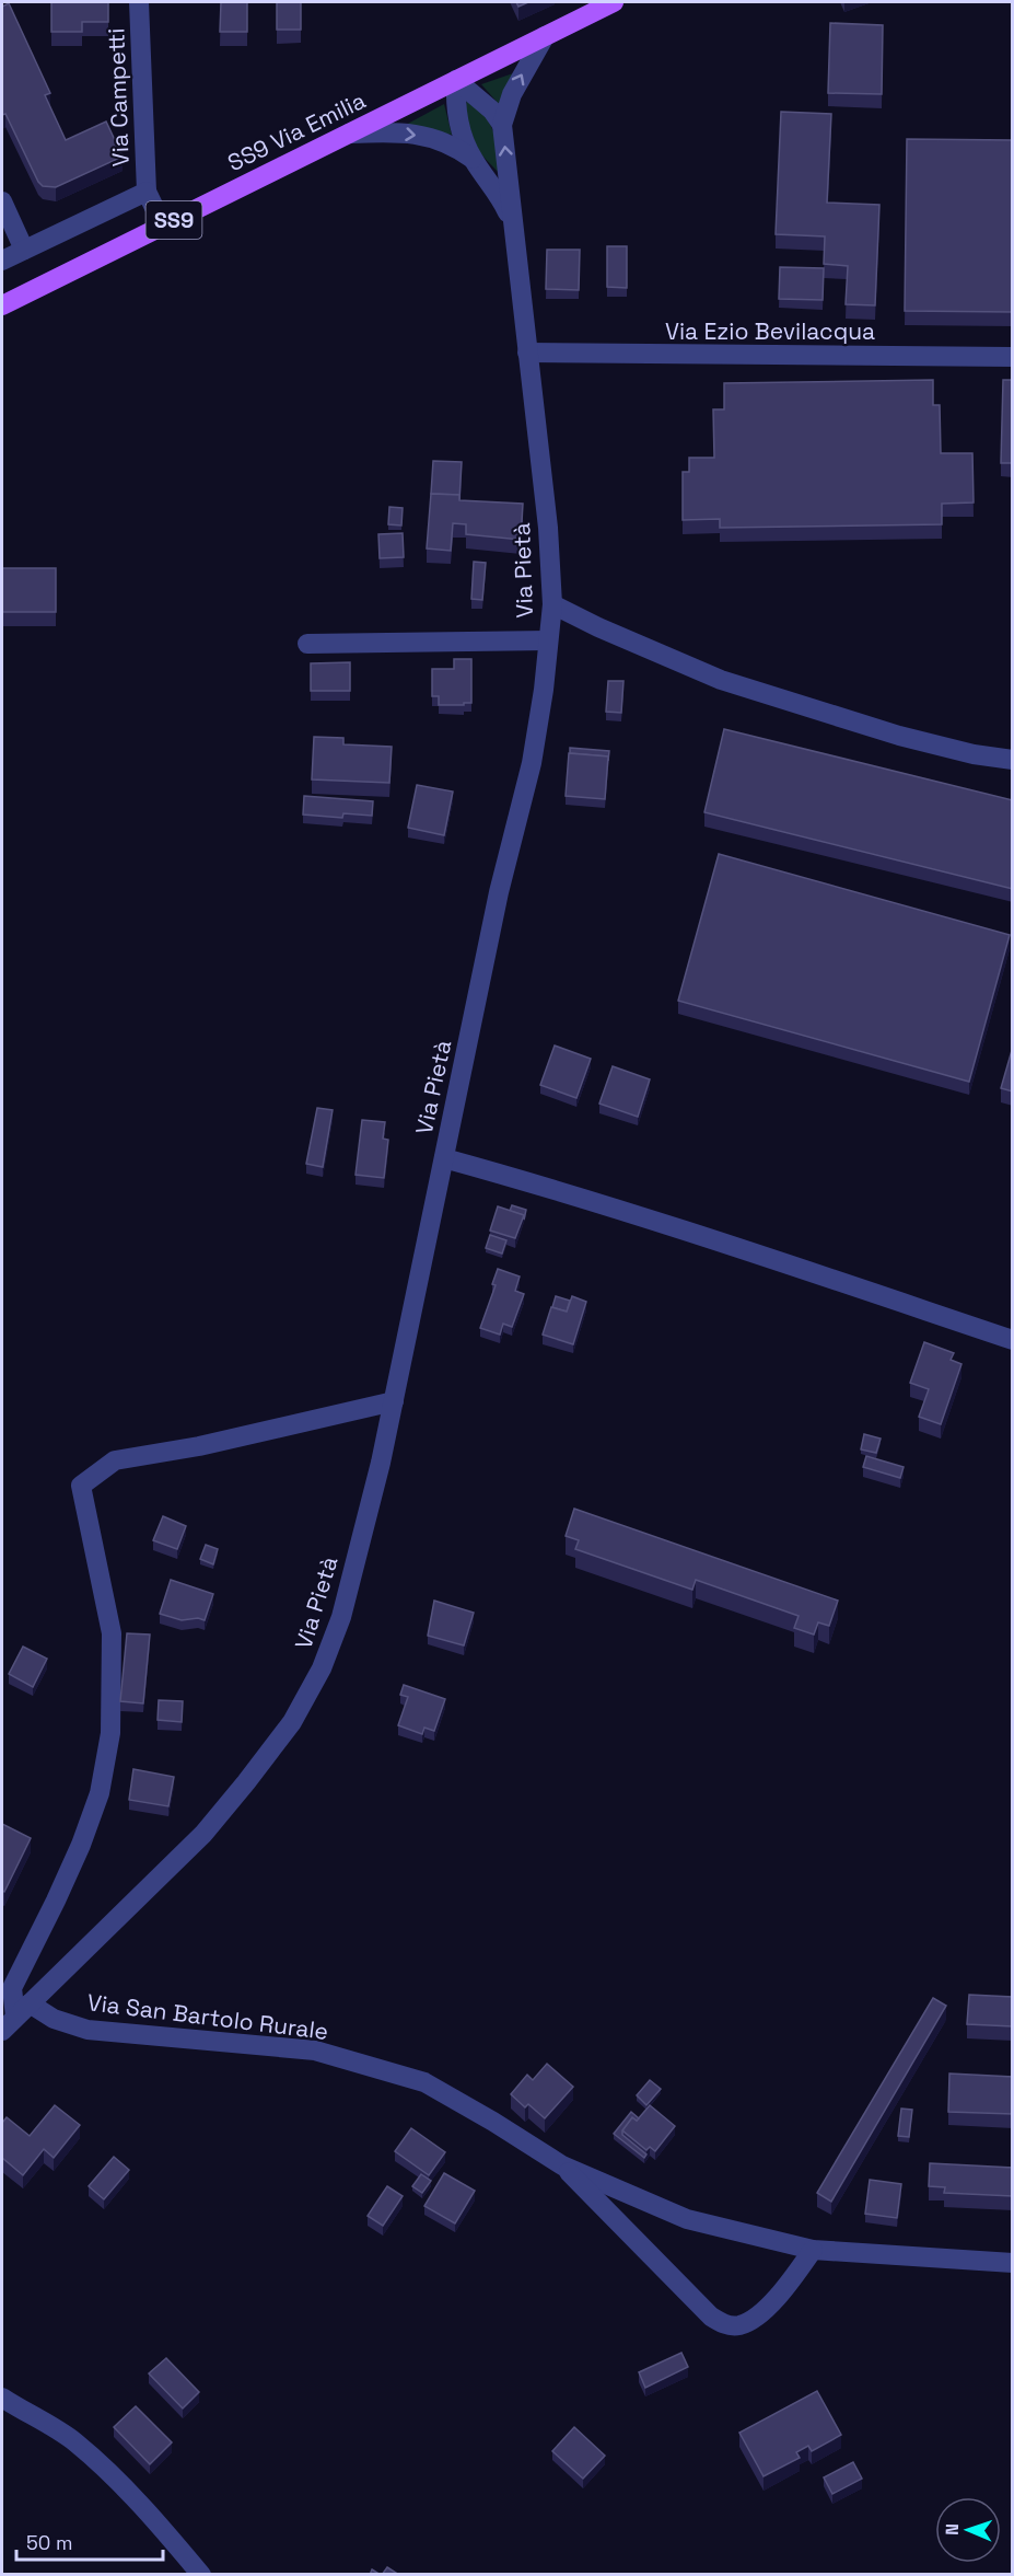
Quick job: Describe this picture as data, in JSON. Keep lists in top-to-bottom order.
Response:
{
  "streets": {
    "main road": ["SS9 Via Emilia", "SS9"],
    "street": [
      "Via Campetti",
      "Via Ezio Bevilacqua",
      "Via Pietà",
      "Via San Bartolo Rurale"
    ]
  },
  "crossings": [
    ["SS9 Via Emilia", "Via Pietà"],
    ["Via Ezio Bevilacqua", "Via Pietà"],
    ["Via Pietà", "Via San Bartolo Rurale"]
  ],
  "scale_bar": "50 m",
  "north": "left"
}
